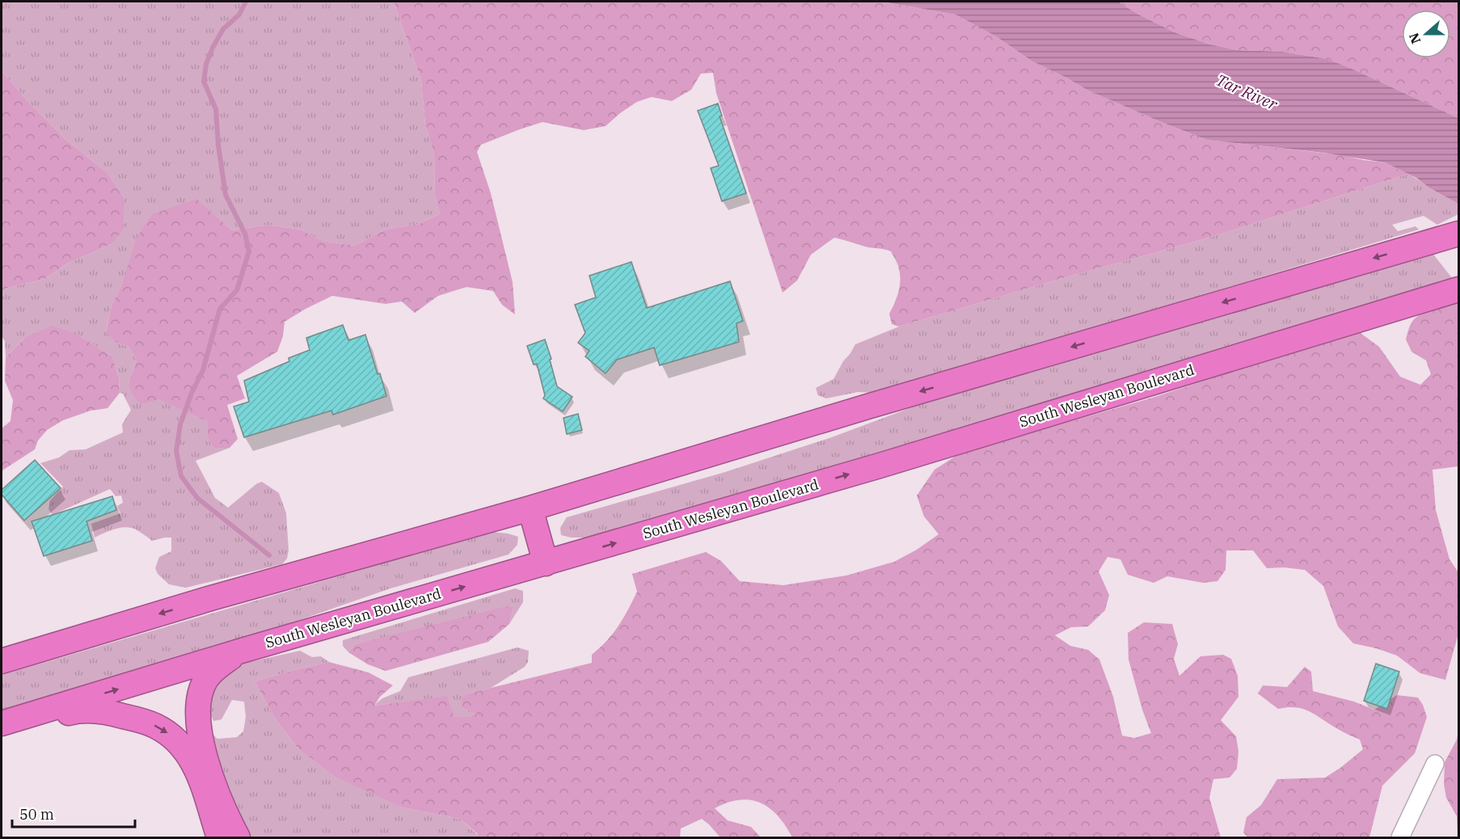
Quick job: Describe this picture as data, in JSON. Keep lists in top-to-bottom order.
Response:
{
  "streets": {
    "highway": ["South Wesleyan Boulevard"]
  },
  "water": ["Tar River"],
  "scale_bar": "50 m",
  "north": "left"
}
